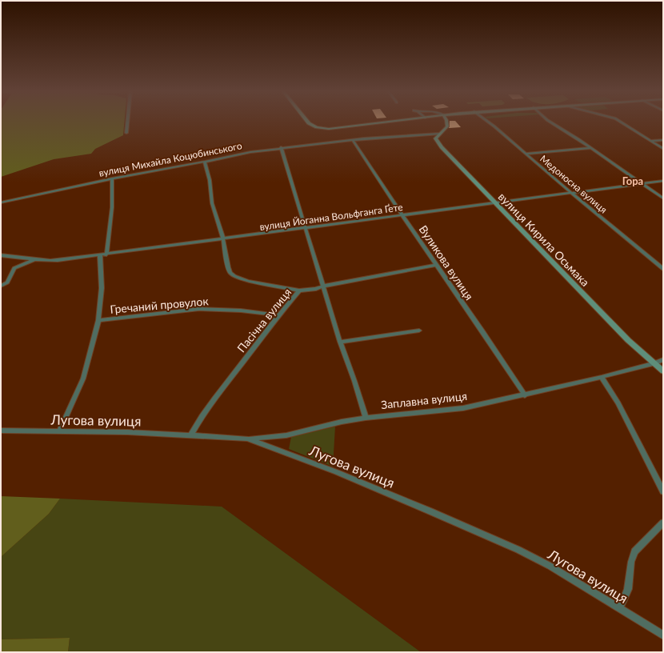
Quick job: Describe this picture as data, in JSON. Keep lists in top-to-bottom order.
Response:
{
  "streets": {
    "main road": ["вулиця Кирила Осьмака"],
    "street": [
      "вулиця Михайла Коцюбинського",
      "Медоносна вулиця",
      "вулиця Йоганна Вольфганга Ґете",
      "Вуликова вулиця",
      "Гречаний провулок",
      "Пасічна вулиця",
      "Заплавна вулиця",
      "Лугова вулиця"
    ]
  },
  "crossings": [
    ["вулиця Михайла Коцюбинського", "вулиця Кирила Осьмака"],
    ["вулиця Михайла Коцюбинського", "Вуликова вулиця"],
    ["вулиця Михайла Коцюбинського", "Пасічна вулиця"],
    ["Медоносна вулиця", "вулиця Йоганна Вольфганга Ґете"],
    ["вулиця Йоганна Вольфганга Ґете", "вулиця Кирила Осьмака"],
    ["вулиця Йоганна Вольфганга Ґете", "Вуликова вулиця"],
    ["вулиця Йоганна Вольфганга Ґете", "Пасічна вулиця"],
    ["вулиця Кирила Осьмака", "Заплавна вулиця"],
    ["Вуликова вулиця", "Заплавна вулиця"],
    ["Гречаний провулок", "Пасічна вулиця"],
    ["Пасічна вулиця", "Лугова вулиця"],
    ["Заплавна вулиця", "Лугова вулиця"]
  ],
  "districts": ["Гора"]
}
